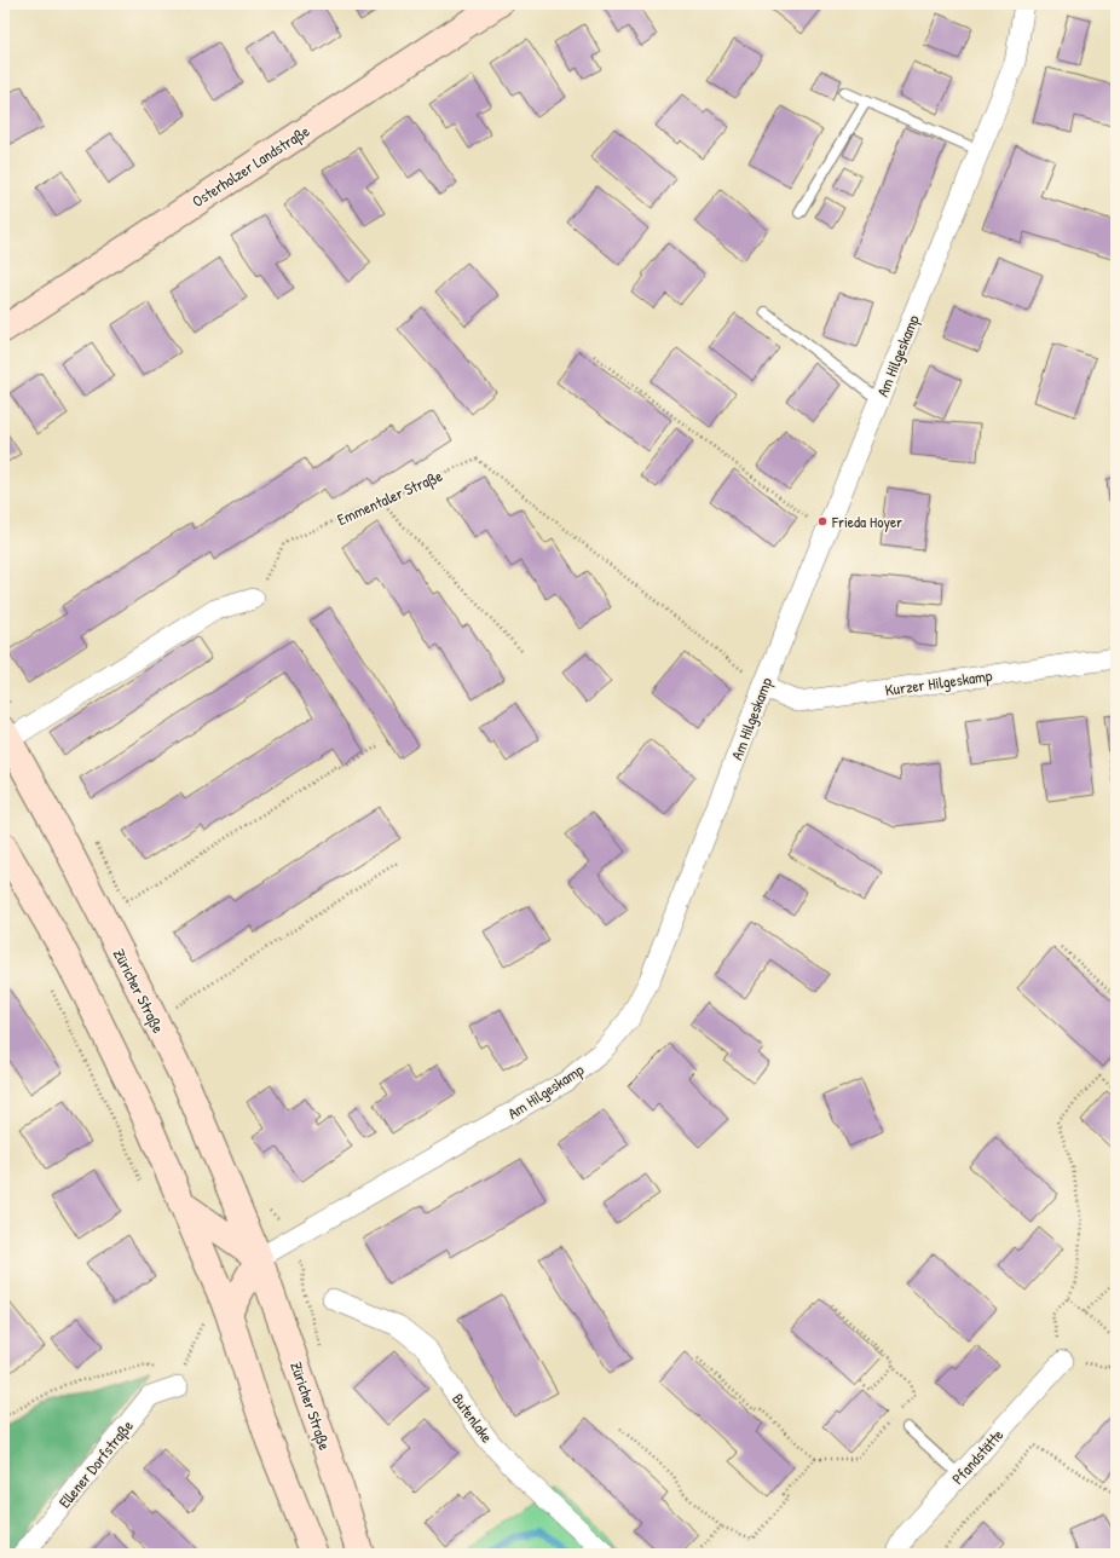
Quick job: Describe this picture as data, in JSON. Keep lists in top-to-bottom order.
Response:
{
  "streets": {
    "main road": ["Osterholzer Landstraße", "Züricher Straße"],
    "street": [
      "Am Hilgeskamp",
      "Kurzer Hilgeskamp",
      "Butenlake",
      "Pfandstätte",
      "Ellener Dorfstraße"
    ],
    "path": ["Emmentaler Straße"]
  },
  "crossings": [
    ["Am Hilgeskamp", "Emmentaler Straße"],
    ["Am Hilgeskamp", "Kurzer Hilgeskamp"],
    ["Am Hilgeskamp", "Züricher Straße"],
    ["Emmentaler Straße", "Kurzer Hilgeskamp"]
  ],
  "places": ["Frieda Hoyer"]
}
